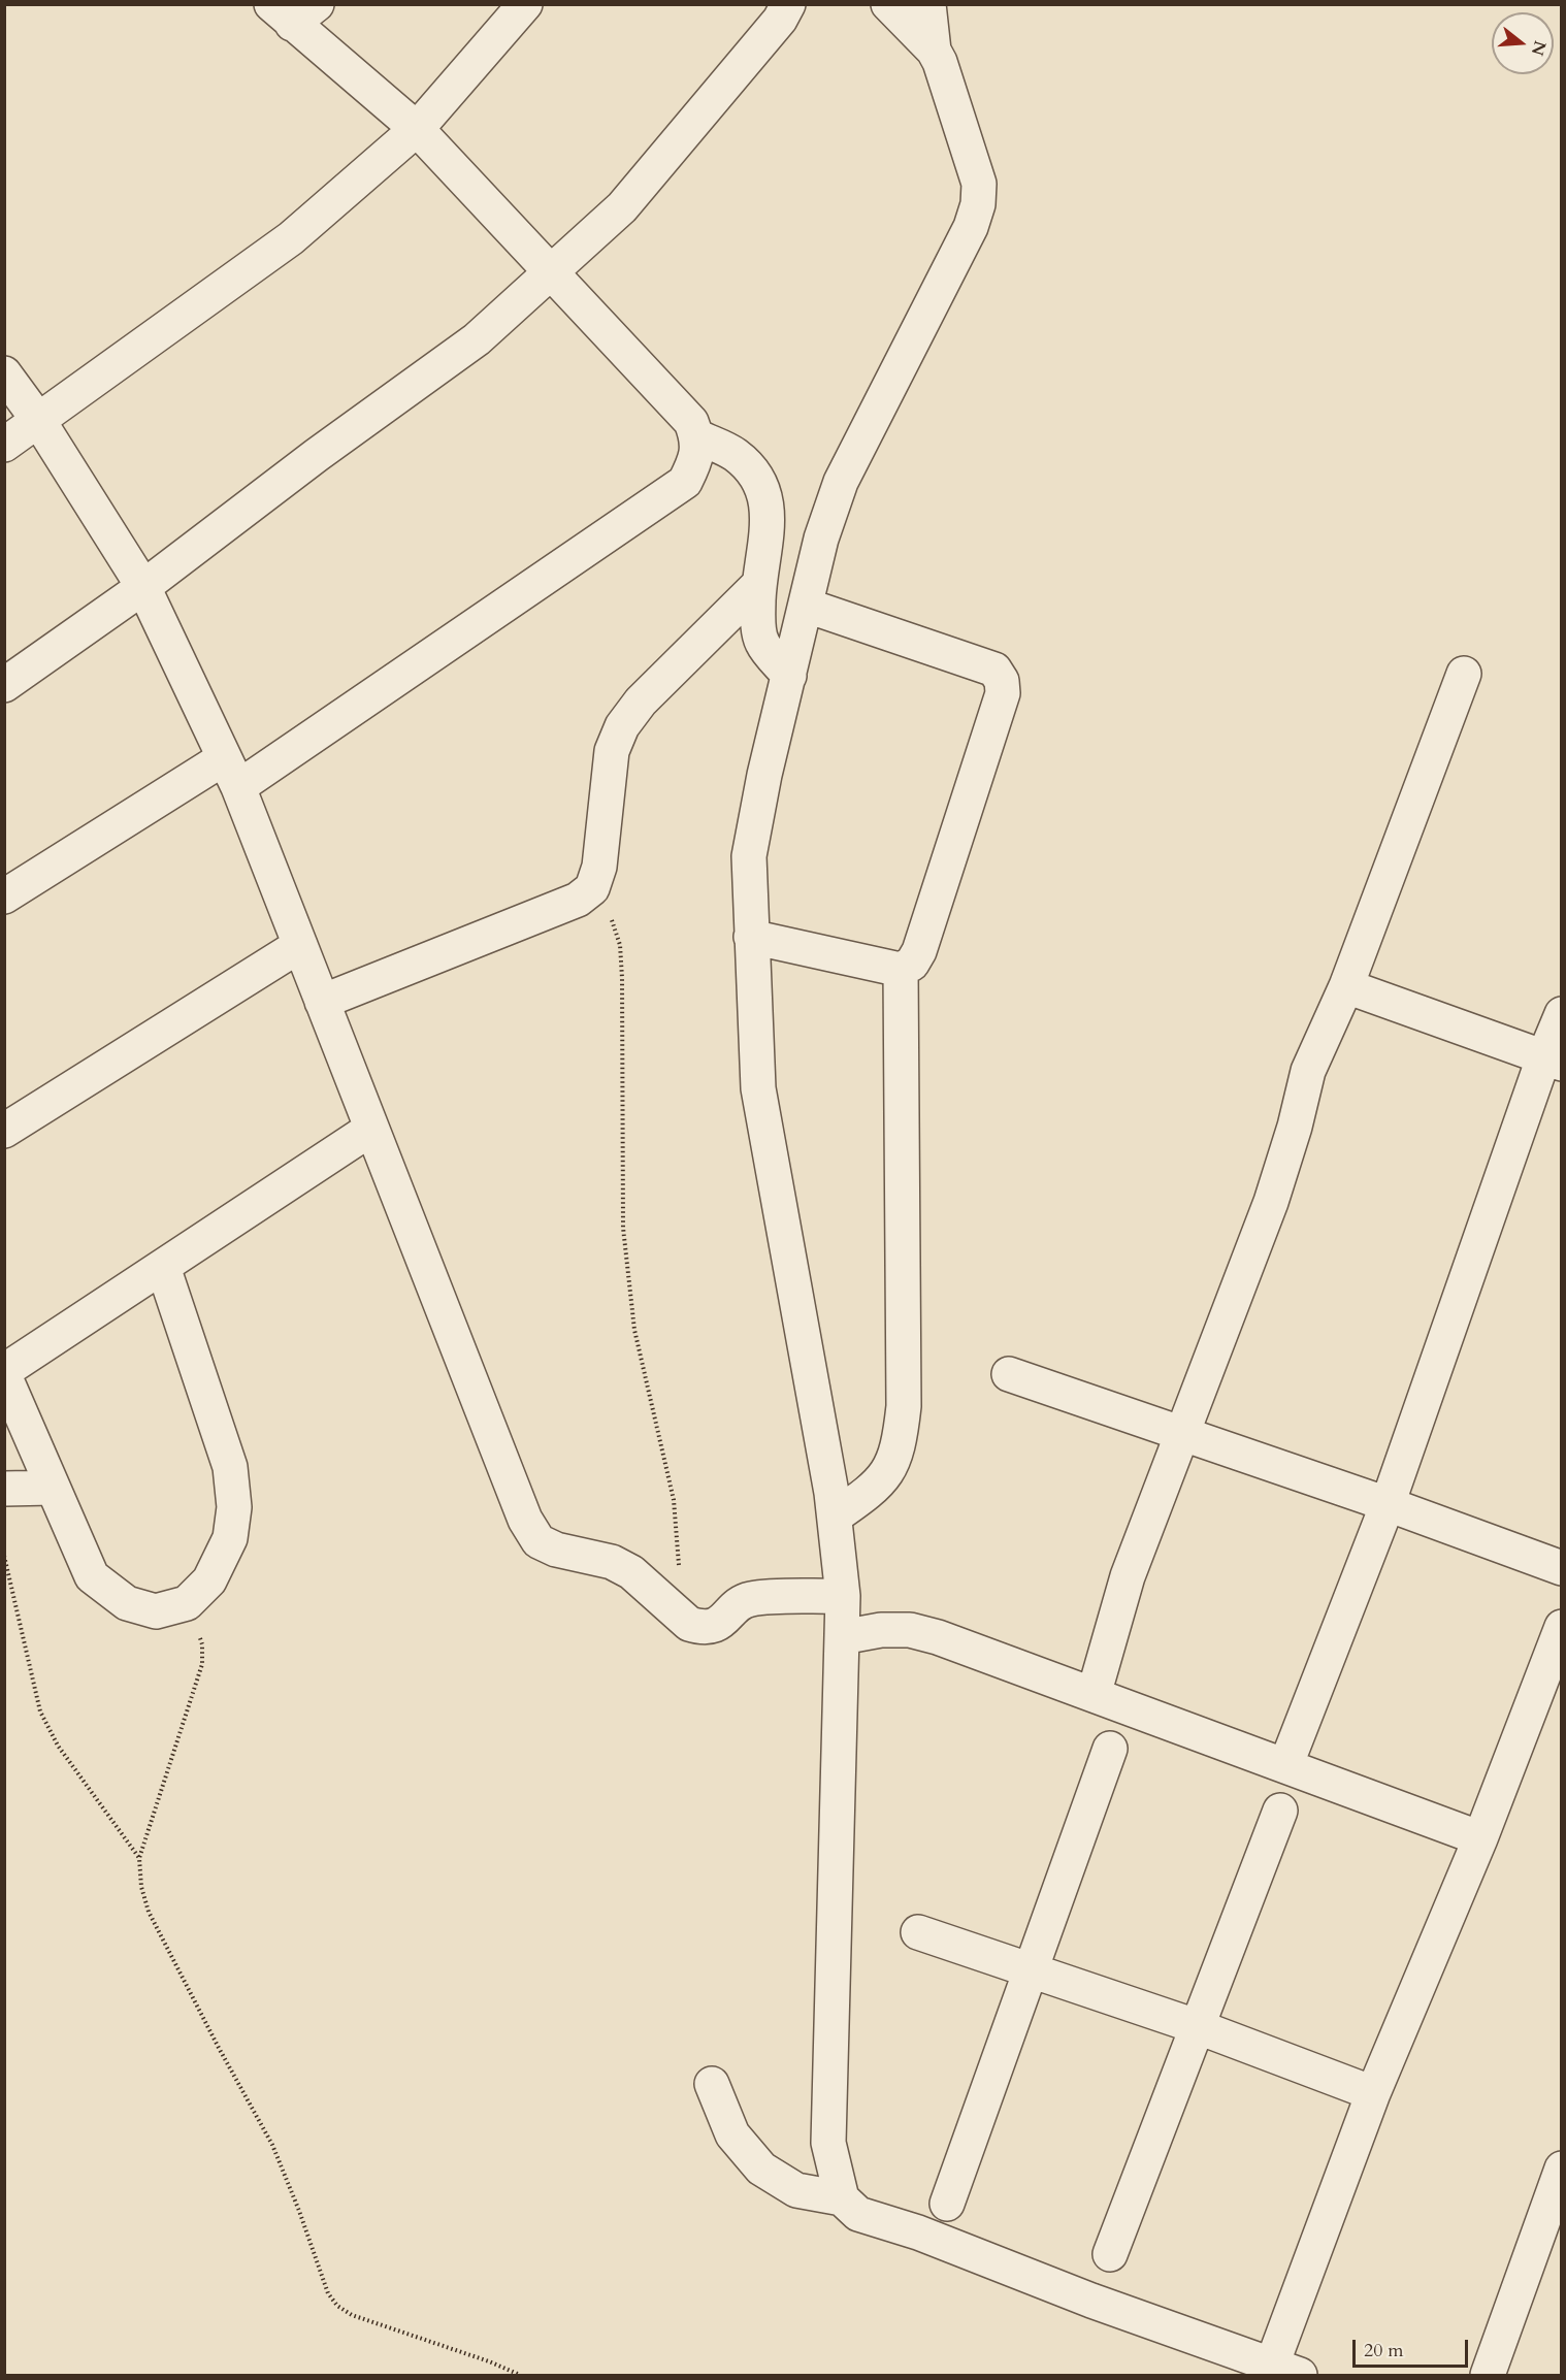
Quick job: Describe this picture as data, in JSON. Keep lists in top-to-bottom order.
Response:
{
  "scale_bar": "20 m",
  "north": "right"
}
